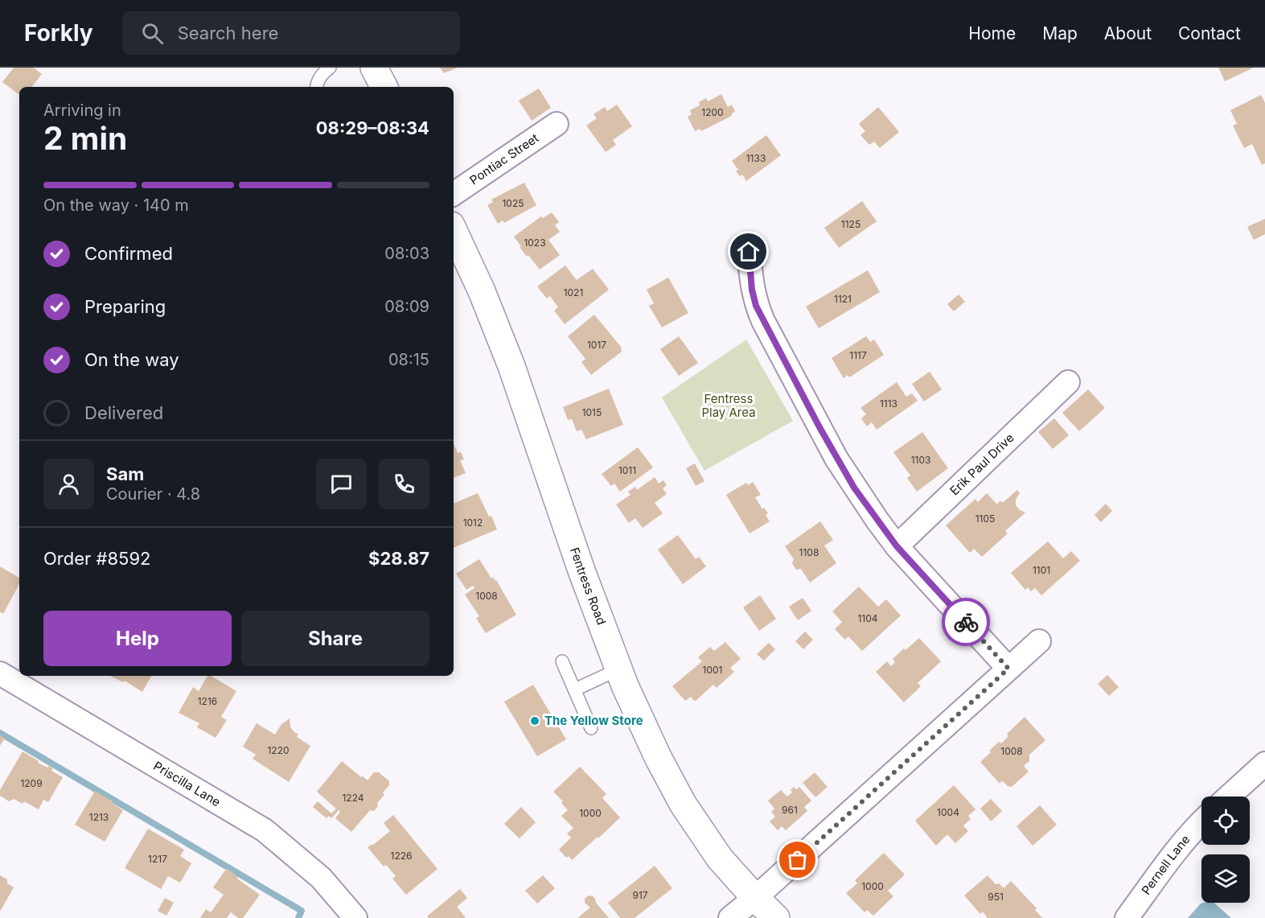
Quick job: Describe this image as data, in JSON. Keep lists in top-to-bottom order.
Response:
{
  "streets": {
    "street": [
      "Pontiac Street",
      "Erik Paul Drive",
      "Fentress Road",
      "Priscilla Lane",
      "Pernell Lane"
    ]
  },
  "parks": ["Fentress Play Area"],
  "places": ["The Yellow Store"],
  "house_numbers": [
    "1200",
    "1133",
    "1025",
    "1125",
    "1023",
    "1021",
    "1121",
    "1017",
    "1117",
    "1113",
    "1015",
    "1103",
    "1011",
    "1105",
    "1012",
    "1108",
    "1101",
    "1008",
    "1104",
    "1001",
    "1216",
    "1220",
    "1008",
    "1209",
    "1224",
    "961",
    "1004",
    "1000",
    "1213",
    "1226",
    "1217",
    "1000",
    "917",
    "951"
  ],
  "page": {
    "header": "Forkly",
    "search": "Search here",
    "nav": [
      "Home",
      "Map",
      "About",
      "Contact"
    ],
    "heading": ["2 min", "Arriving in", "08:29–08:34"],
    "panel": [
      "Sam",
      "Courier · 4.8",
      "Order #8592",
      "$28.87"
    ],
    "bar": "On the way · 140 m",
    "list": [
      ["Confirmed", "08:03"],
      ["Preparing", "08:09"],
      ["On the way", "08:15"],
      "Delivered"
    ],
    "buttons": ["Help", "Share"]
  }
}
